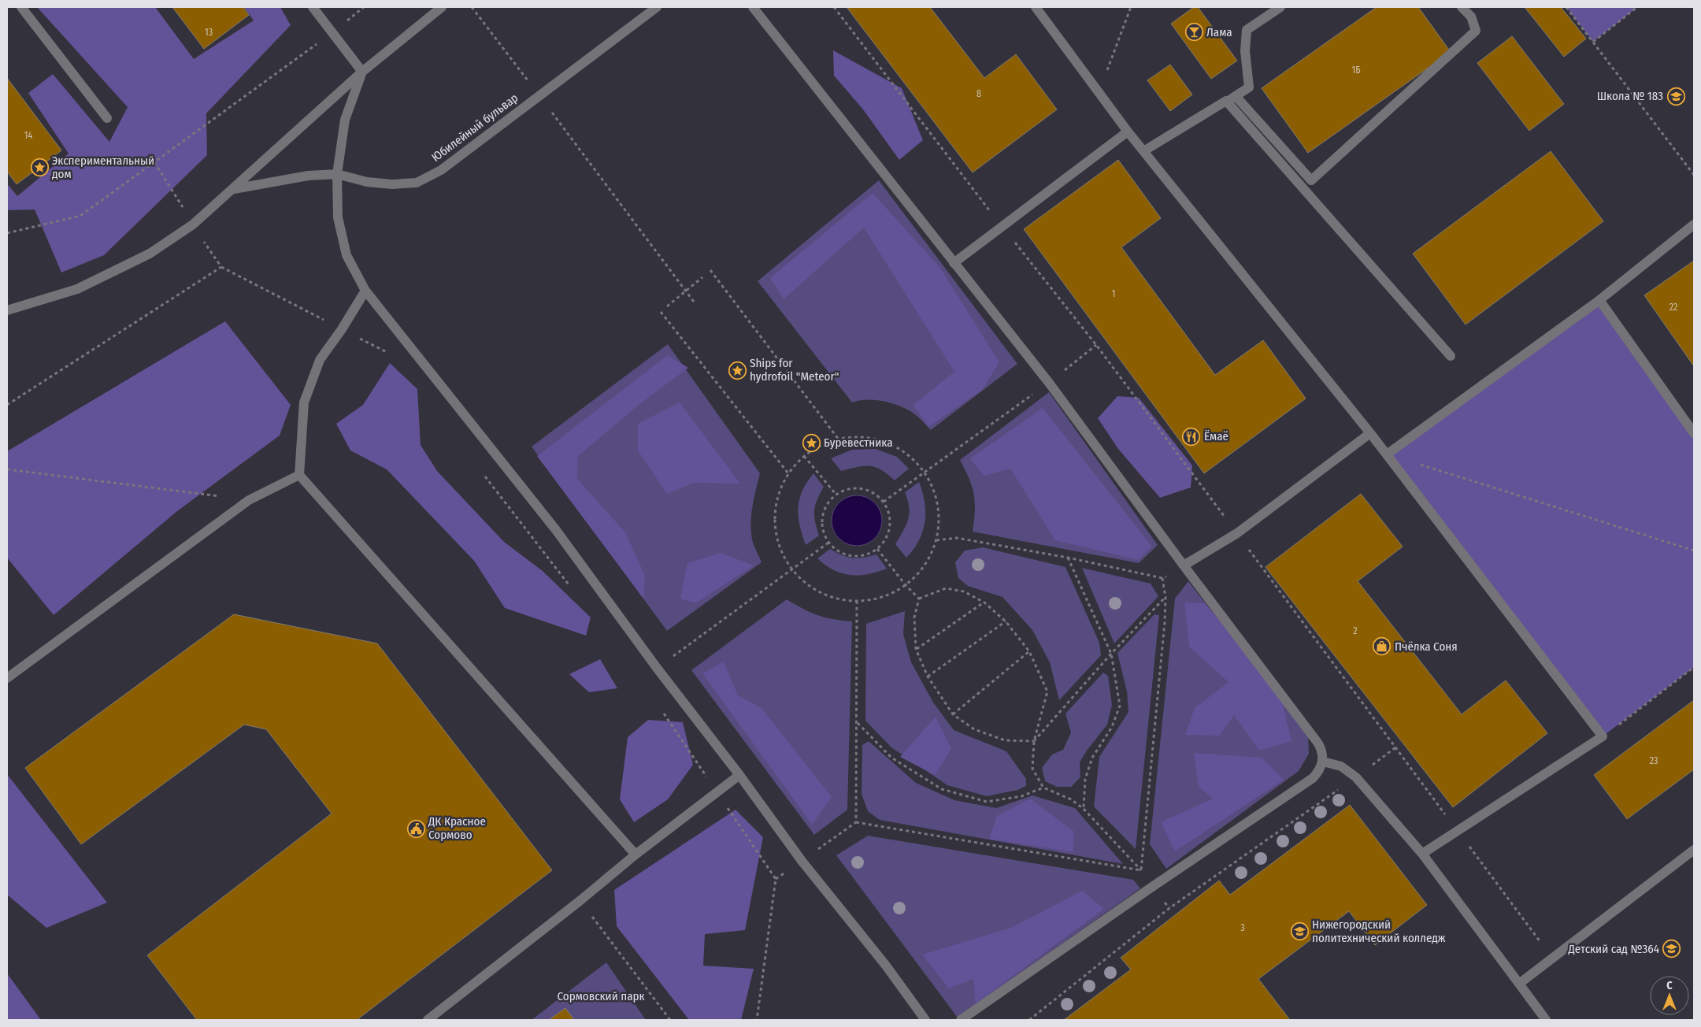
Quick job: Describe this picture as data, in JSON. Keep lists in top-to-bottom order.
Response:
{
  "streets": {
    "street": ["Юбилейный бульвар"]
  },
  "parks": ["Сормовский парк"],
  "places": {
    "bar": ["Лама"],
    "school or university": ["Школа № 183", "Нижегородский политехнический колледж", "Детский сад №364"],
    "place": ["Экспериментальный дом", "Ships for hydrofoil \"Meteor\"", "Буревестника"],
    "restaurant": ["Ёмаё"],
    "shop": ["Пчёлка Соня"],
    "public building": ["ДК Красное Сормово"]
  },
  "house_numbers": [
    "13",
    "1Б",
    "8",
    "14",
    "1",
    "22",
    "2",
    "23",
    "3"
  ],
  "north": "top"
}
